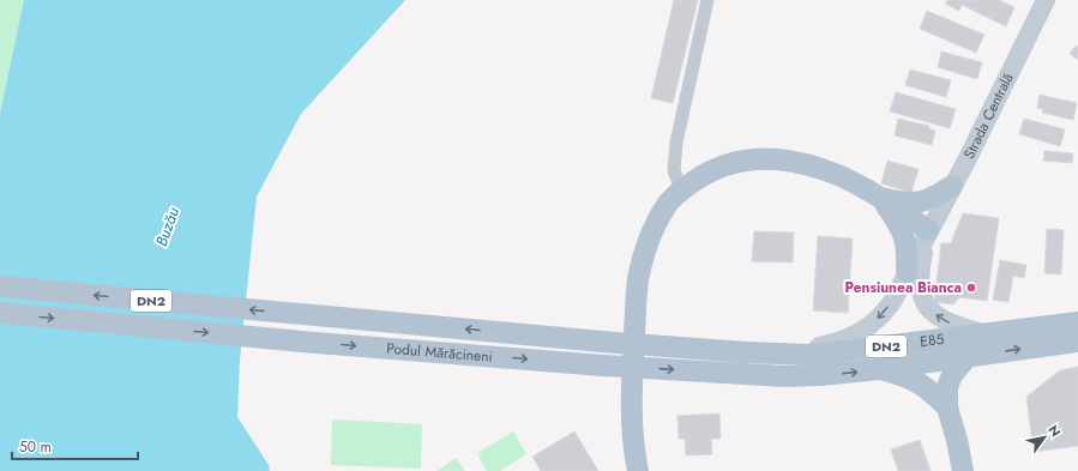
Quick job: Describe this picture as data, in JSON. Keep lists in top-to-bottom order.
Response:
{
  "streets": {
    "main road": [
      "Strada Centrală",
      "DN2",
      "E85",
      "Podul Mărăcineni"
    ]
  },
  "crossings": [
    ["Strada Centrală", "E85"],
    ["Strada Centrală", "Podul Mărăcineni"],
    ["E85", "Podul Mărăcineni"]
  ],
  "water": ["Buzău"],
  "places": ["Pensiunea Bianca"],
  "scale_bar": "50 m",
  "north": "top right"
}
